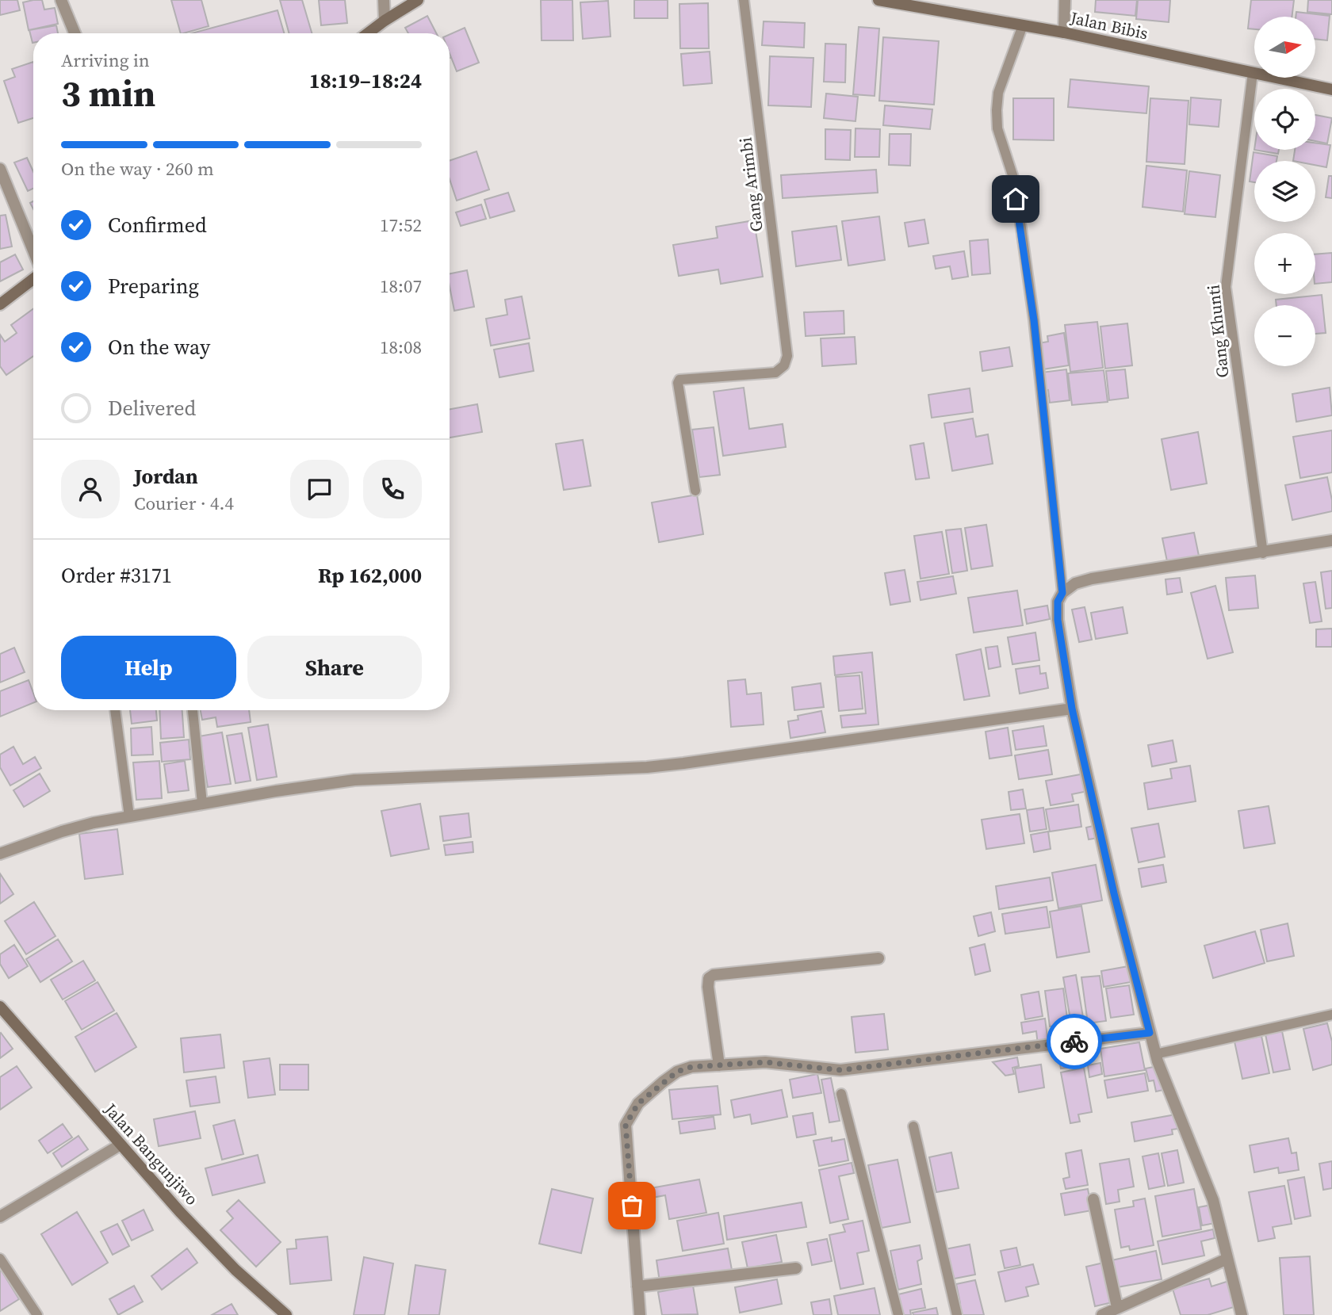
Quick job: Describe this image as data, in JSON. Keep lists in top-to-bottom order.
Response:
{
  "streets": {
    "main road": ["Jalan Bibis", "Jalan Bangunjiwo"],
    "lane": ["Gang Arimbi", "Gang Khunti"]
  },
  "crossings": [
    ["Jalan Bibis", "Gang Khunti"]
  ],
  "north": "right",
  "page": {
    "map_buttons": ["+", "−"],
    "heading": ["3 min", "Arriving in", "18:19–18:24"],
    "panel": [
      "Jordan",
      "Courier · 4.4",
      "Order #3171",
      "Rp 162,000"
    ],
    "bar": "On the way · 260 m",
    "list": [
      ["Confirmed", "17:52"],
      ["Preparing", "18:07"],
      ["On the way", "18:08"],
      "Delivered"
    ],
    "buttons": ["Help", "Share"]
  }
}
